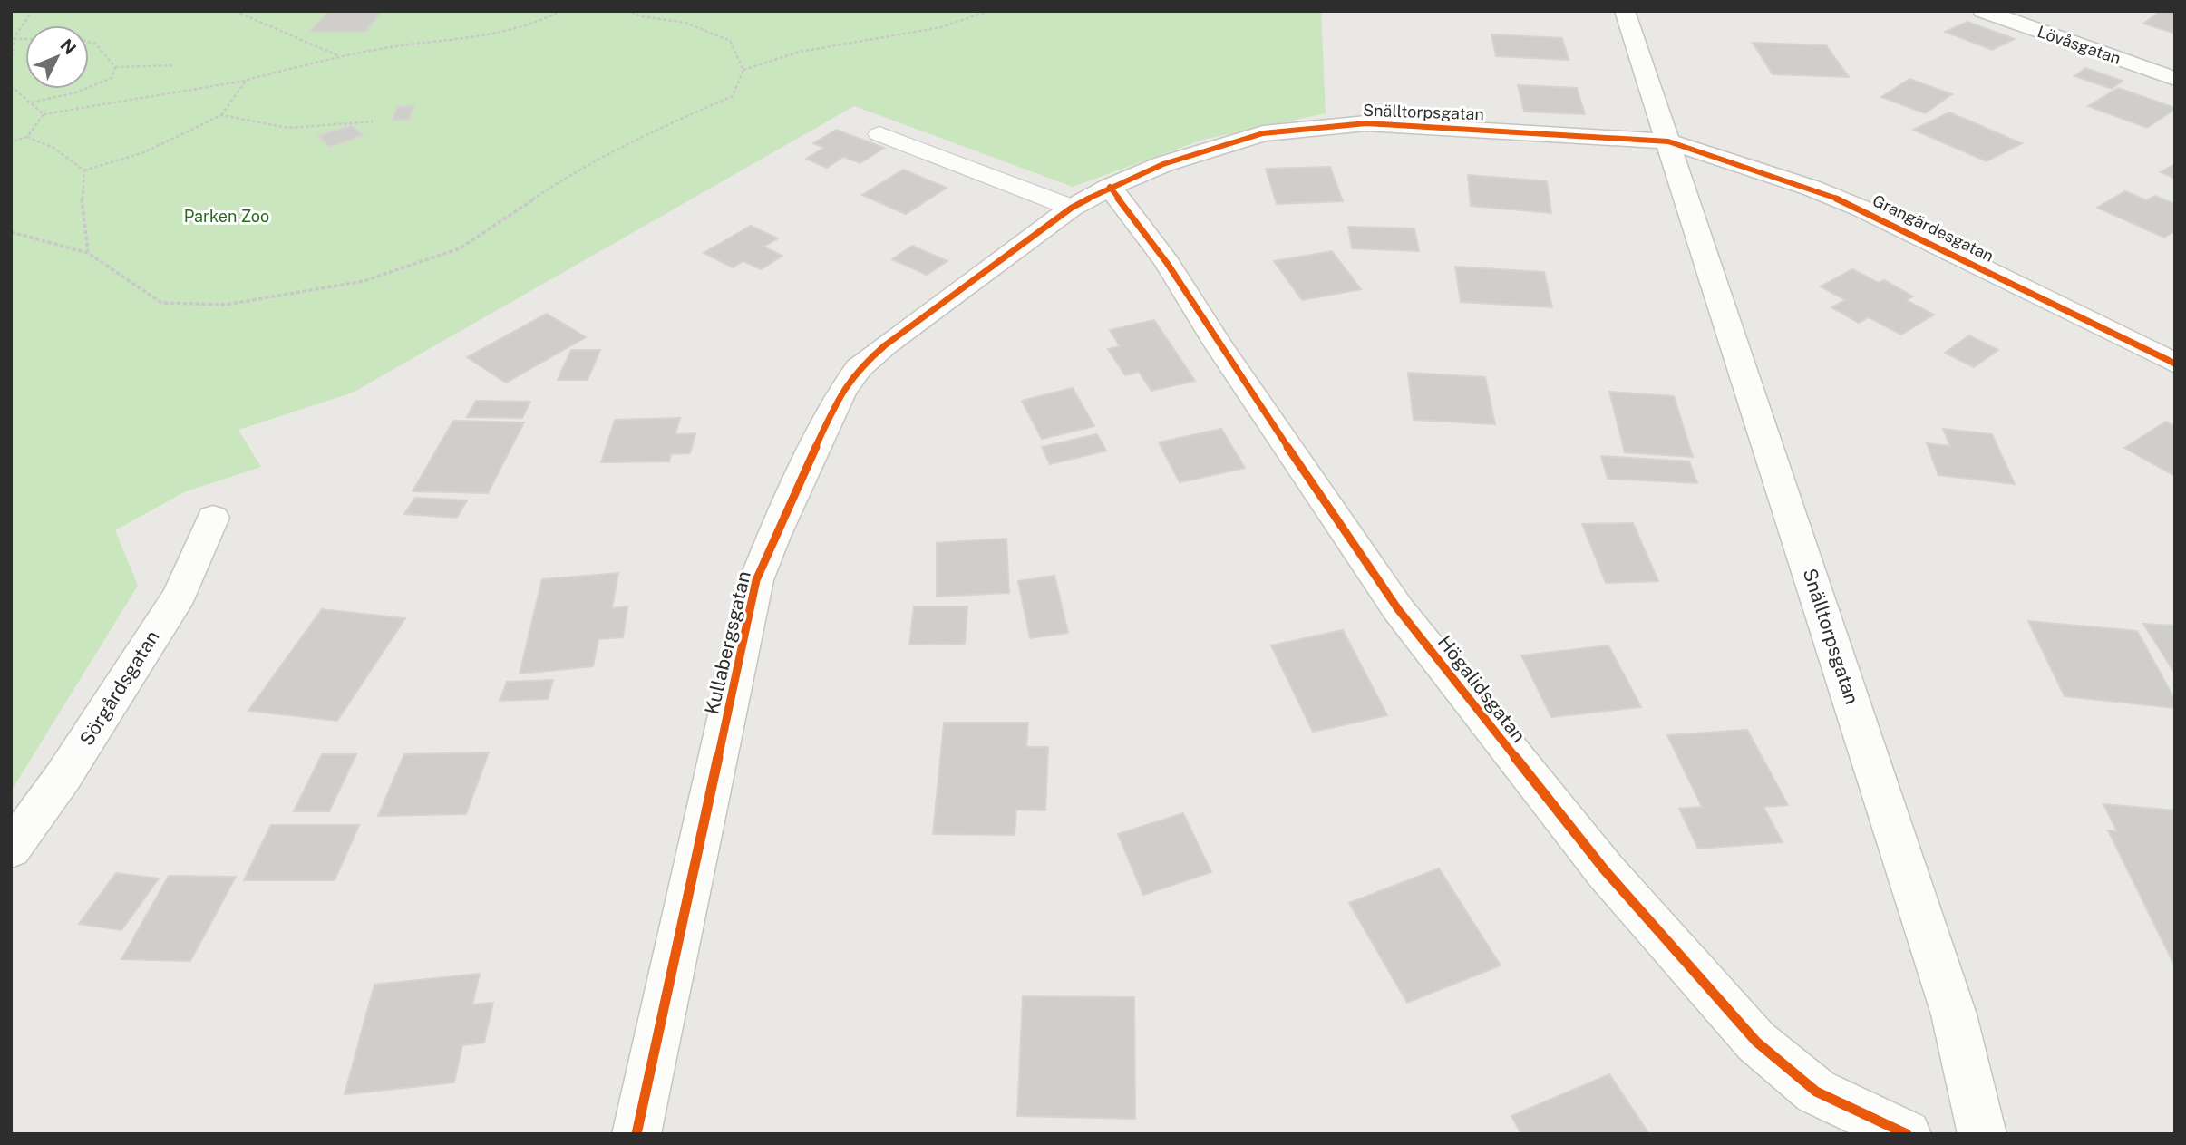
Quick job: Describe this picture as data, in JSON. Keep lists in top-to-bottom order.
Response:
{
  "streets": {
    "street": [
      "Lövåsgatan",
      "Snälltorpsgatan",
      "Grangärdesgatan",
      "Kullabergsgatan",
      "Sörgårdsgatan",
      "Högalidsgatan"
    ]
  },
  "crossings": [
    ["Snälltorpsgatan", "Grangärdesgatan"],
    ["Snälltorpsgatan", "Kullabergsgatan"],
    ["Snälltorpsgatan", "Högalidsgatan"],
    ["Kullabergsgatan", "Högalidsgatan"]
  ],
  "parks": ["Parken Zoo"],
  "north": "top right"
}
